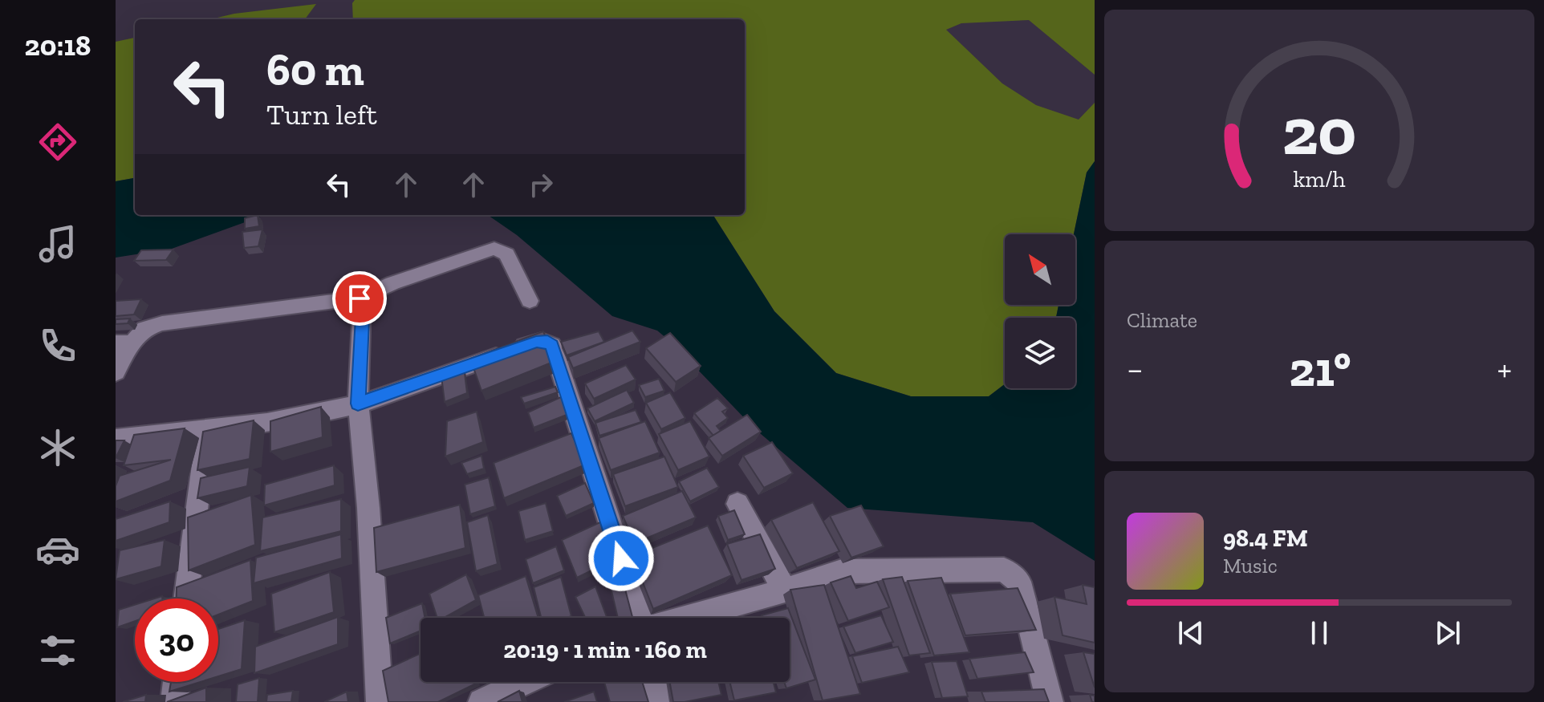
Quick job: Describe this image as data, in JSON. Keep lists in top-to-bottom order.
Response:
{
  "north": "top left",
  "page": {
    "tabs": "20:18",
    "turn": ["60 m", "Turn left"],
    "tile": "Climate",
    "heat": ["−", "21°", "+"],
    "song": ["98.4 FM", "Music"],
    "limit": "30",
    "trip": "20:19 · 1 min · 160 m",
    "gauge": ["20", "km/h"]
  }
}
